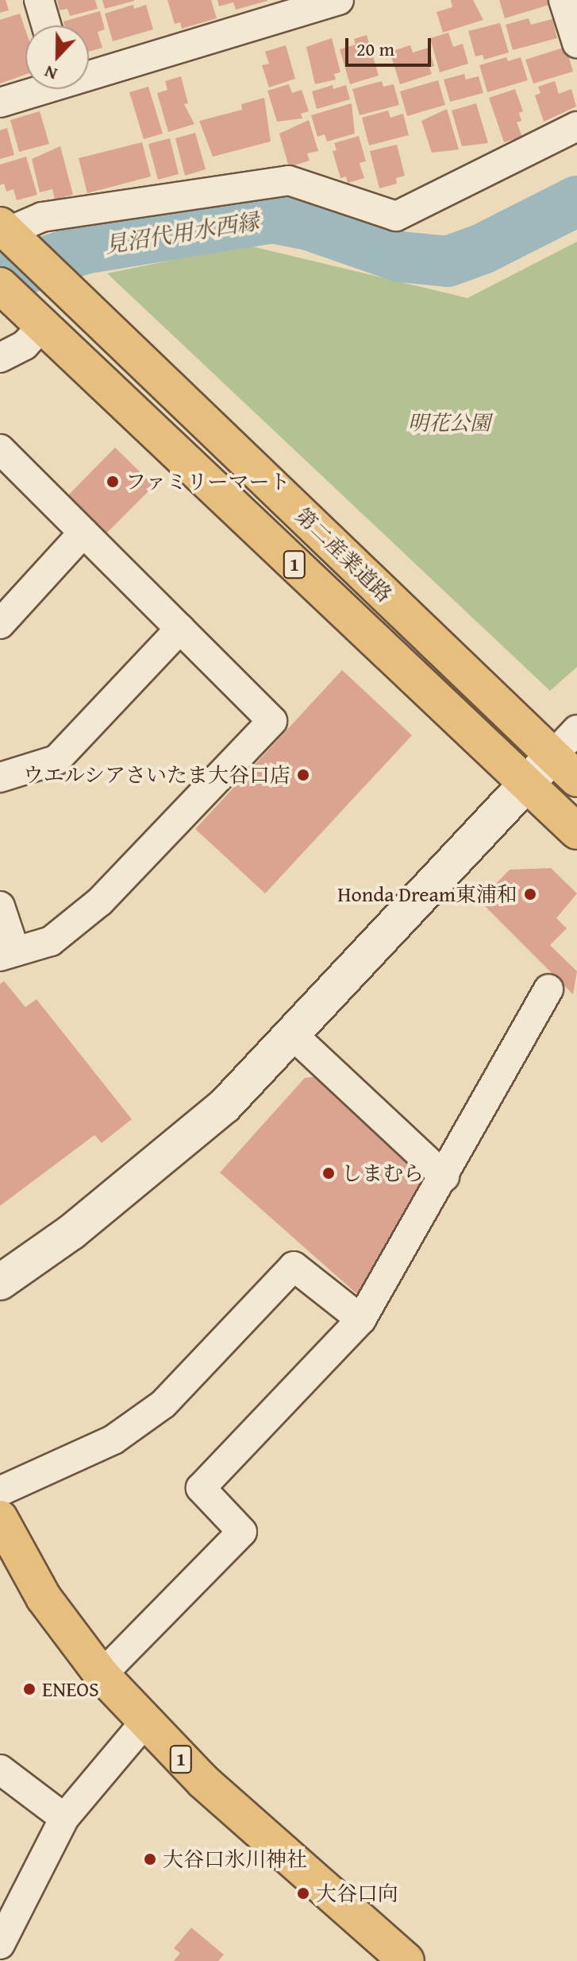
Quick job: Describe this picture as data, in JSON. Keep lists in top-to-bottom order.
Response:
{
  "streets": {
    "main road": ["第二産業道路", "1"]
  },
  "water": ["見沼代用水西縁"],
  "parks": ["明花公園"],
  "places": [
    "ファミリーマート",
    "ウエルシアさいたま大谷口店",
    "Honda Dream東浦和",
    "しまむら",
    "ENEOS",
    "大谷口氷川神社",
    "大谷口向"
  ],
  "scale_bar": "20 m",
  "north": "bottom"
}
